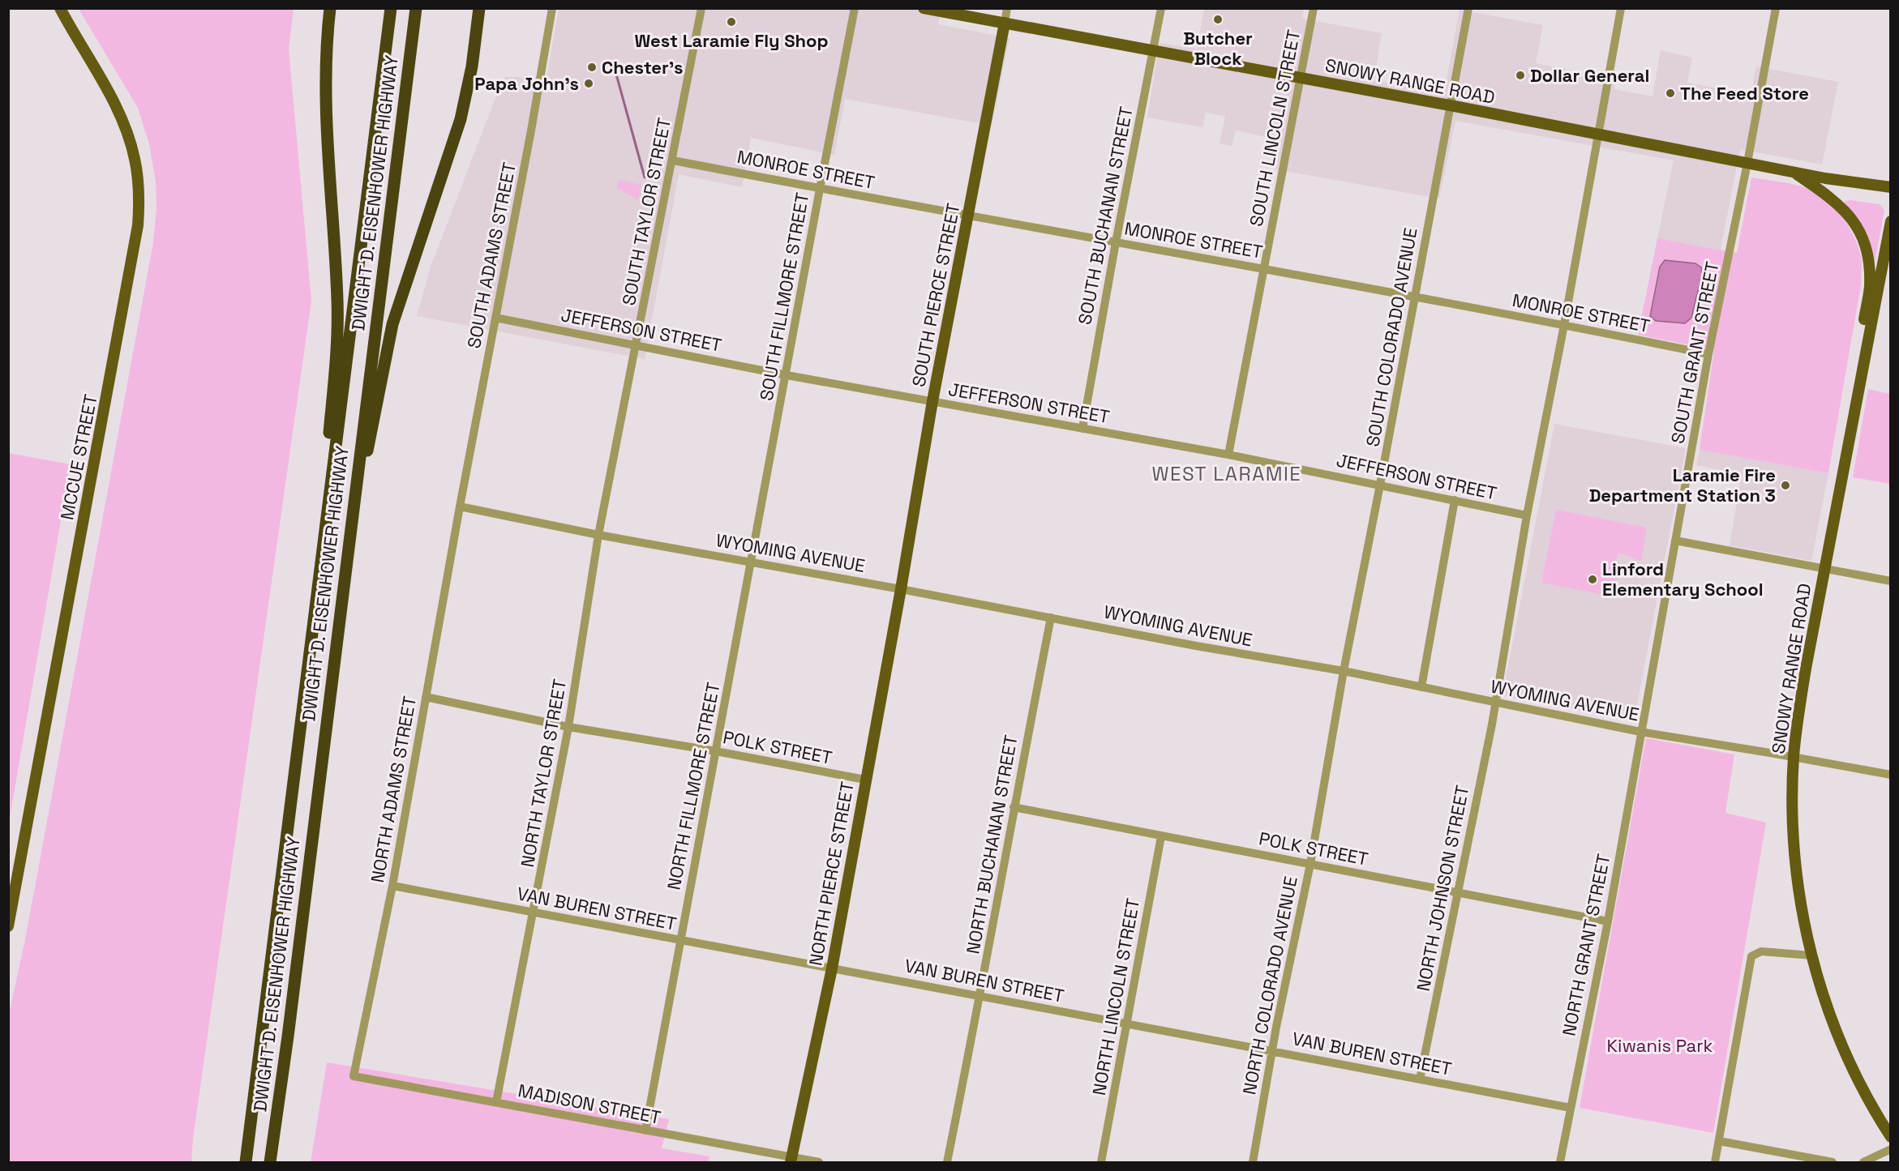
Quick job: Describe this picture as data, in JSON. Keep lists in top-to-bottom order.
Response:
{
  "streets": {
    "highway": ["DWIGHT D. EISENHOWER HIGHWAY"],
    "main road": [
      "SNOWY RANGE ROAD",
      "SOUTH PIERCE STREET",
      "MCCUE STREET",
      "NORTH PIERCE STREET"
    ],
    "street": [
      "SOUTH LINCOLN STREET",
      "MONROE STREET",
      "SOUTH TAYLOR STREET",
      "SOUTH BUCHANAN STREET",
      "SOUTH ADAMS STREET",
      "SOUTH FILLMORE STREET",
      "JEFFERSON STREET",
      "SOUTH COLORADO AVENUE",
      "SOUTH GRANT STREET",
      "WYOMING AVENUE",
      "POLK STREET",
      "NORTH TAYLOR STREET",
      "NORTH FILLMORE STREET",
      "NORTH ADAMS STREET",
      "NORTH BUCHANAN STREET",
      "NORTH JOHNSON STREET",
      "VAN BUREN STREET",
      "NORTH GRANT STREET",
      "NORTH COLORADO AVENUE",
      "NORTH LINCOLN STREET",
      "MADISON STREET"
    ]
  },
  "crossings": [
    ["SNOWY RANGE ROAD", "SOUTH LINCOLN STREET"],
    ["SNOWY RANGE ROAD", "SOUTH BUCHANAN STREET"],
    ["SNOWY RANGE ROAD", "SOUTH PIERCE STREET"],
    ["SNOWY RANGE ROAD", "SOUTH COLORADO AVENUE"],
    ["SNOWY RANGE ROAD", "SOUTH GRANT STREET"],
    ["SNOWY RANGE ROAD", "WYOMING AVENUE"],
    ["SNOWY RANGE ROAD", "NORTH JOHNSON STREET"],
    ["SOUTH LINCOLN STREET", "MONROE STREET"],
    ["SOUTH LINCOLN STREET", "JEFFERSON STREET"],
    ["MONROE STREET", "SOUTH TAYLOR STREET"],
    ["MONROE STREET", "SOUTH BUCHANAN STREET"],
    ["MONROE STREET", "SOUTH PIERCE STREET"],
    ["MONROE STREET", "SOUTH FILLMORE STREET"],
    ["MONROE STREET", "SOUTH COLORADO AVENUE"],
    ["MONROE STREET", "SOUTH GRANT STREET"],
    ["MONROE STREET", "NORTH JOHNSON STREET"],
    ["SOUTH TAYLOR STREET", "JEFFERSON STREET"],
    ["SOUTH TAYLOR STREET", "WYOMING AVENUE"],
    ["SOUTH TAYLOR STREET", "NORTH TAYLOR STREET"],
    ["SOUTH BUCHANAN STREET", "JEFFERSON STREET"],
    ["SOUTH ADAMS STREET", "JEFFERSON STREET"],
    ["SOUTH ADAMS STREET", "WYOMING AVENUE"],
    ["SOUTH ADAMS STREET", "NORTH ADAMS STREET"],
    ["SOUTH PIERCE STREET", "JEFFERSON STREET"],
    ["SOUTH PIERCE STREET", "WYOMING AVENUE"],
    ["SOUTH PIERCE STREET", "NORTH PIERCE STREET"],
    ["SOUTH FILLMORE STREET", "JEFFERSON STREET"],
    ["SOUTH FILLMORE STREET", "WYOMING AVENUE"],
    ["SOUTH FILLMORE STREET", "NORTH FILLMORE STREET"],
    ["JEFFERSON STREET", "SOUTH COLORADO AVENUE"],
    ["JEFFERSON STREET", "NORTH JOHNSON STREET"],
    ["SOUTH COLORADO AVENUE", "WYOMING AVENUE"],
    ["SOUTH COLORADO AVENUE", "NORTH COLORADO AVENUE"],
    ["SOUTH GRANT STREET", "WYOMING AVENUE"],
    ["SOUTH GRANT STREET", "NORTH GRANT STREET"],
    ["WYOMING AVENUE", "NORTH TAYLOR STREET"],
    ["WYOMING AVENUE", "NORTH FILLMORE STREET"],
    ["WYOMING AVENUE", "NORTH ADAMS STREET"],
    ["WYOMING AVENUE", "NORTH BUCHANAN STREET"],
    ["WYOMING AVENUE", "NORTH PIERCE STREET"],
    ["WYOMING AVENUE", "NORTH JOHNSON STREET"],
    ["WYOMING AVENUE", "NORTH GRANT STREET"],
    ["WYOMING AVENUE", "NORTH COLORADO AVENUE"],
    ["POLK STREET", "NORTH TAYLOR STREET"],
    ["POLK STREET", "NORTH FILLMORE STREET"],
    ["POLK STREET", "NORTH ADAMS STREET"],
    ["POLK STREET", "NORTH BUCHANAN STREET"],
    ["POLK STREET", "NORTH PIERCE STREET"],
    ["POLK STREET", "NORTH JOHNSON STREET"],
    ["POLK STREET", "NORTH GRANT STREET"],
    ["POLK STREET", "NORTH COLORADO AVENUE"],
    ["POLK STREET", "NORTH LINCOLN STREET"],
    ["NORTH TAYLOR STREET", "VAN BUREN STREET"],
    ["NORTH TAYLOR STREET", "MADISON STREET"],
    ["NORTH FILLMORE STREET", "VAN BUREN STREET"],
    ["NORTH FILLMORE STREET", "MADISON STREET"],
    ["NORTH ADAMS STREET", "VAN BUREN STREET"],
    ["NORTH ADAMS STREET", "MADISON STREET"],
    ["NORTH BUCHANAN STREET", "VAN BUREN STREET"],
    ["NORTH PIERCE STREET", "VAN BUREN STREET"],
    ["NORTH PIERCE STREET", "MADISON STREET"],
    ["NORTH JOHNSON STREET", "VAN BUREN STREET"],
    ["VAN BUREN STREET", "NORTH GRANT STREET"],
    ["VAN BUREN STREET", "NORTH COLORADO AVENUE"],
    ["VAN BUREN STREET", "NORTH LINCOLN STREET"]
  ],
  "districts": ["WEST LARAMIE"],
  "parks": ["Kiwanis Park"],
  "places": [
    "Butcher Block",
    "West Laramie Fly Shop",
    "Chester's",
    "Dollar General",
    "Papa John's",
    "The Feed Store",
    "Laramie Fire Department Station 3",
    "Linford Elementary School"
  ]
}
